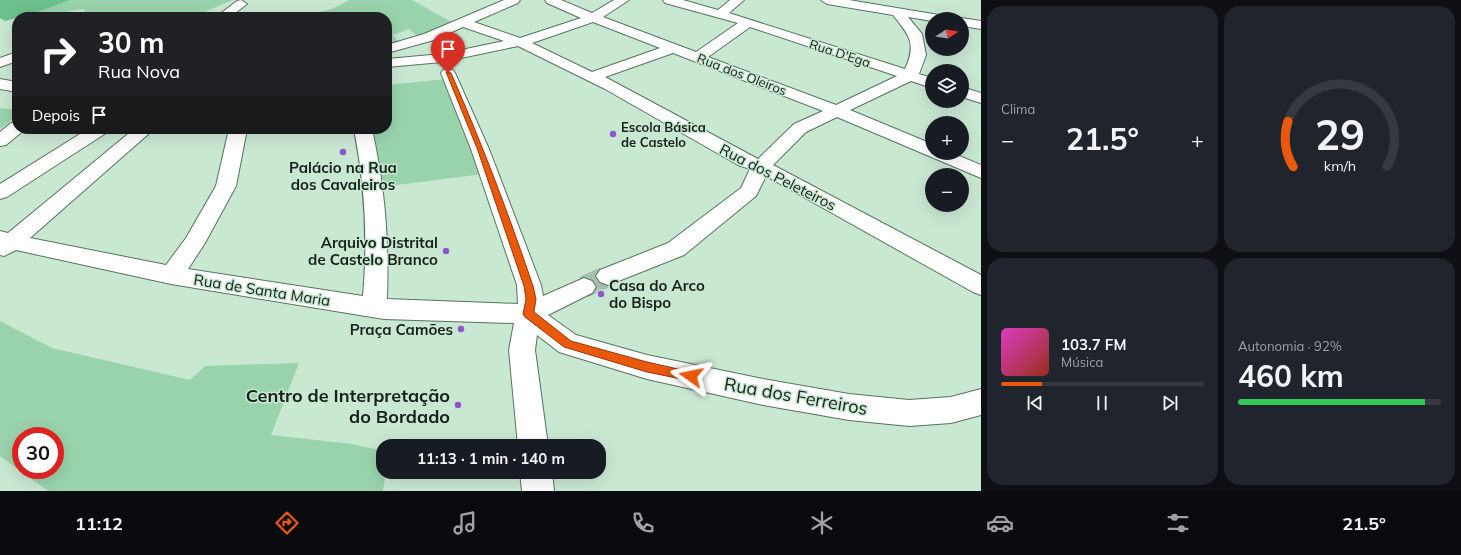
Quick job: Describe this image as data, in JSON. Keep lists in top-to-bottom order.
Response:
{
  "streets": {
    "street": [
      "Rua D'Ega",
      "Rua dos Oleiros",
      "Rua dos Peleteiros",
      "Rua de Santa Maria",
      "Rua dos Ferreiros"
    ]
  },
  "crossings": [
    ["Rua de Santa Maria", "Rua dos Ferreiros"]
  ],
  "places": [
    "Escola Básica de Castelo",
    "Palácio na Rua dos Cavaleiros",
    "Arquivo Distrital de Castelo Branco",
    "Casa do Arco do Bispo",
    "Praça Camões",
    "Centro de Interpretação do Bordado"
  ],
  "north": "right",
  "page": {
    "tile": [
      "Clima",
      ["Autonomia · 92%", "460 km"]
    ],
    "map_buttons": ["+", "−"],
    "turn": ["30 m", "Rua Nova"],
    "then": "Depois",
    "heat": ["−", "21.5°", "+"],
    "song": ["103.7 FM", "Música"],
    "limit": "30",
    "trip": "11:13 · 1 min · 140 m",
    "tabs": ["11:12", "21.5°"],
    "gauge": ["29", "km/h"]
  }
}
